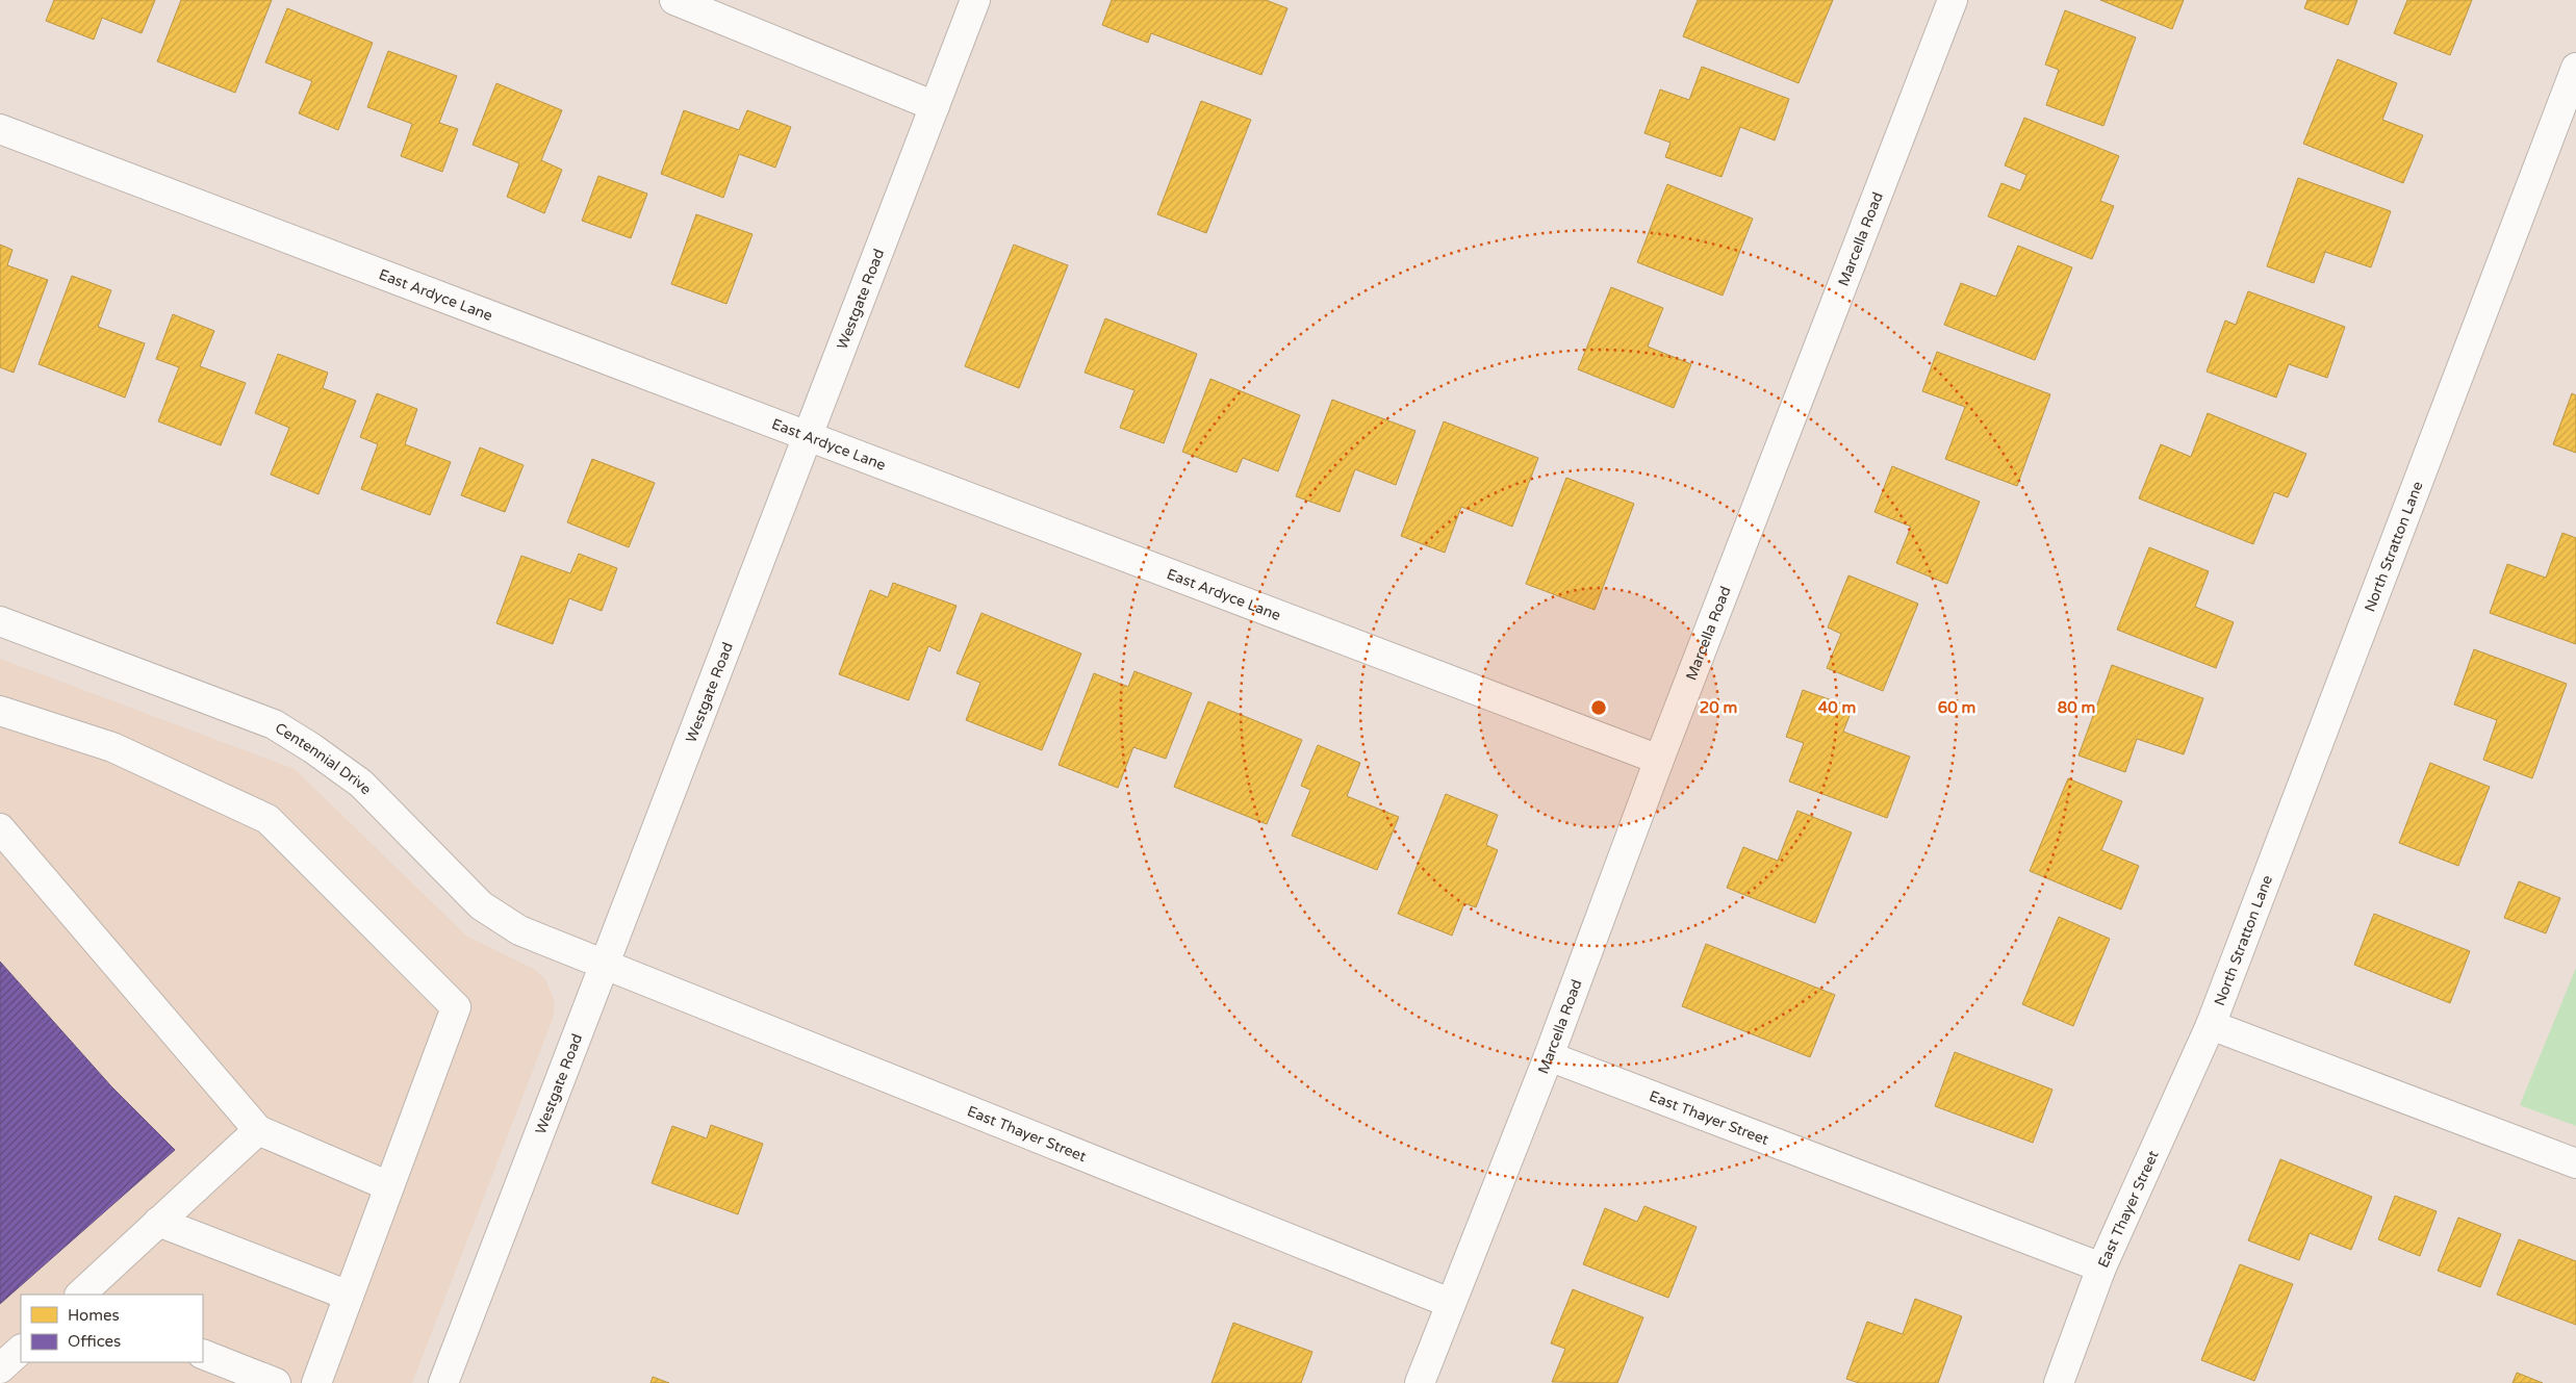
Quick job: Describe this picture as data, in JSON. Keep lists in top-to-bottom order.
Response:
{
  "streets": {
    "street": [
      "Marcella Road",
      "East Ardyce Lane",
      "Westgate Road",
      "North Stratton Lane",
      "Centennial Drive",
      "East Thayer Street"
    ]
  },
  "crossings": [
    ["Marcella Road", "East Ardyce Lane"],
    ["Marcella Road", "East Thayer Street"],
    ["East Ardyce Lane", "Westgate Road"],
    ["Westgate Road", "Centennial Drive"],
    ["Westgate Road", "East Thayer Street"],
    ["North Stratton Lane", "East Thayer Street"],
    ["Centennial Drive", "East Thayer Street"]
  ],
  "legend": ["Homes", "Offices"],
  "rings": [
    "20 m",
    "40 m",
    "60 m",
    "80 m"
  ]
}
